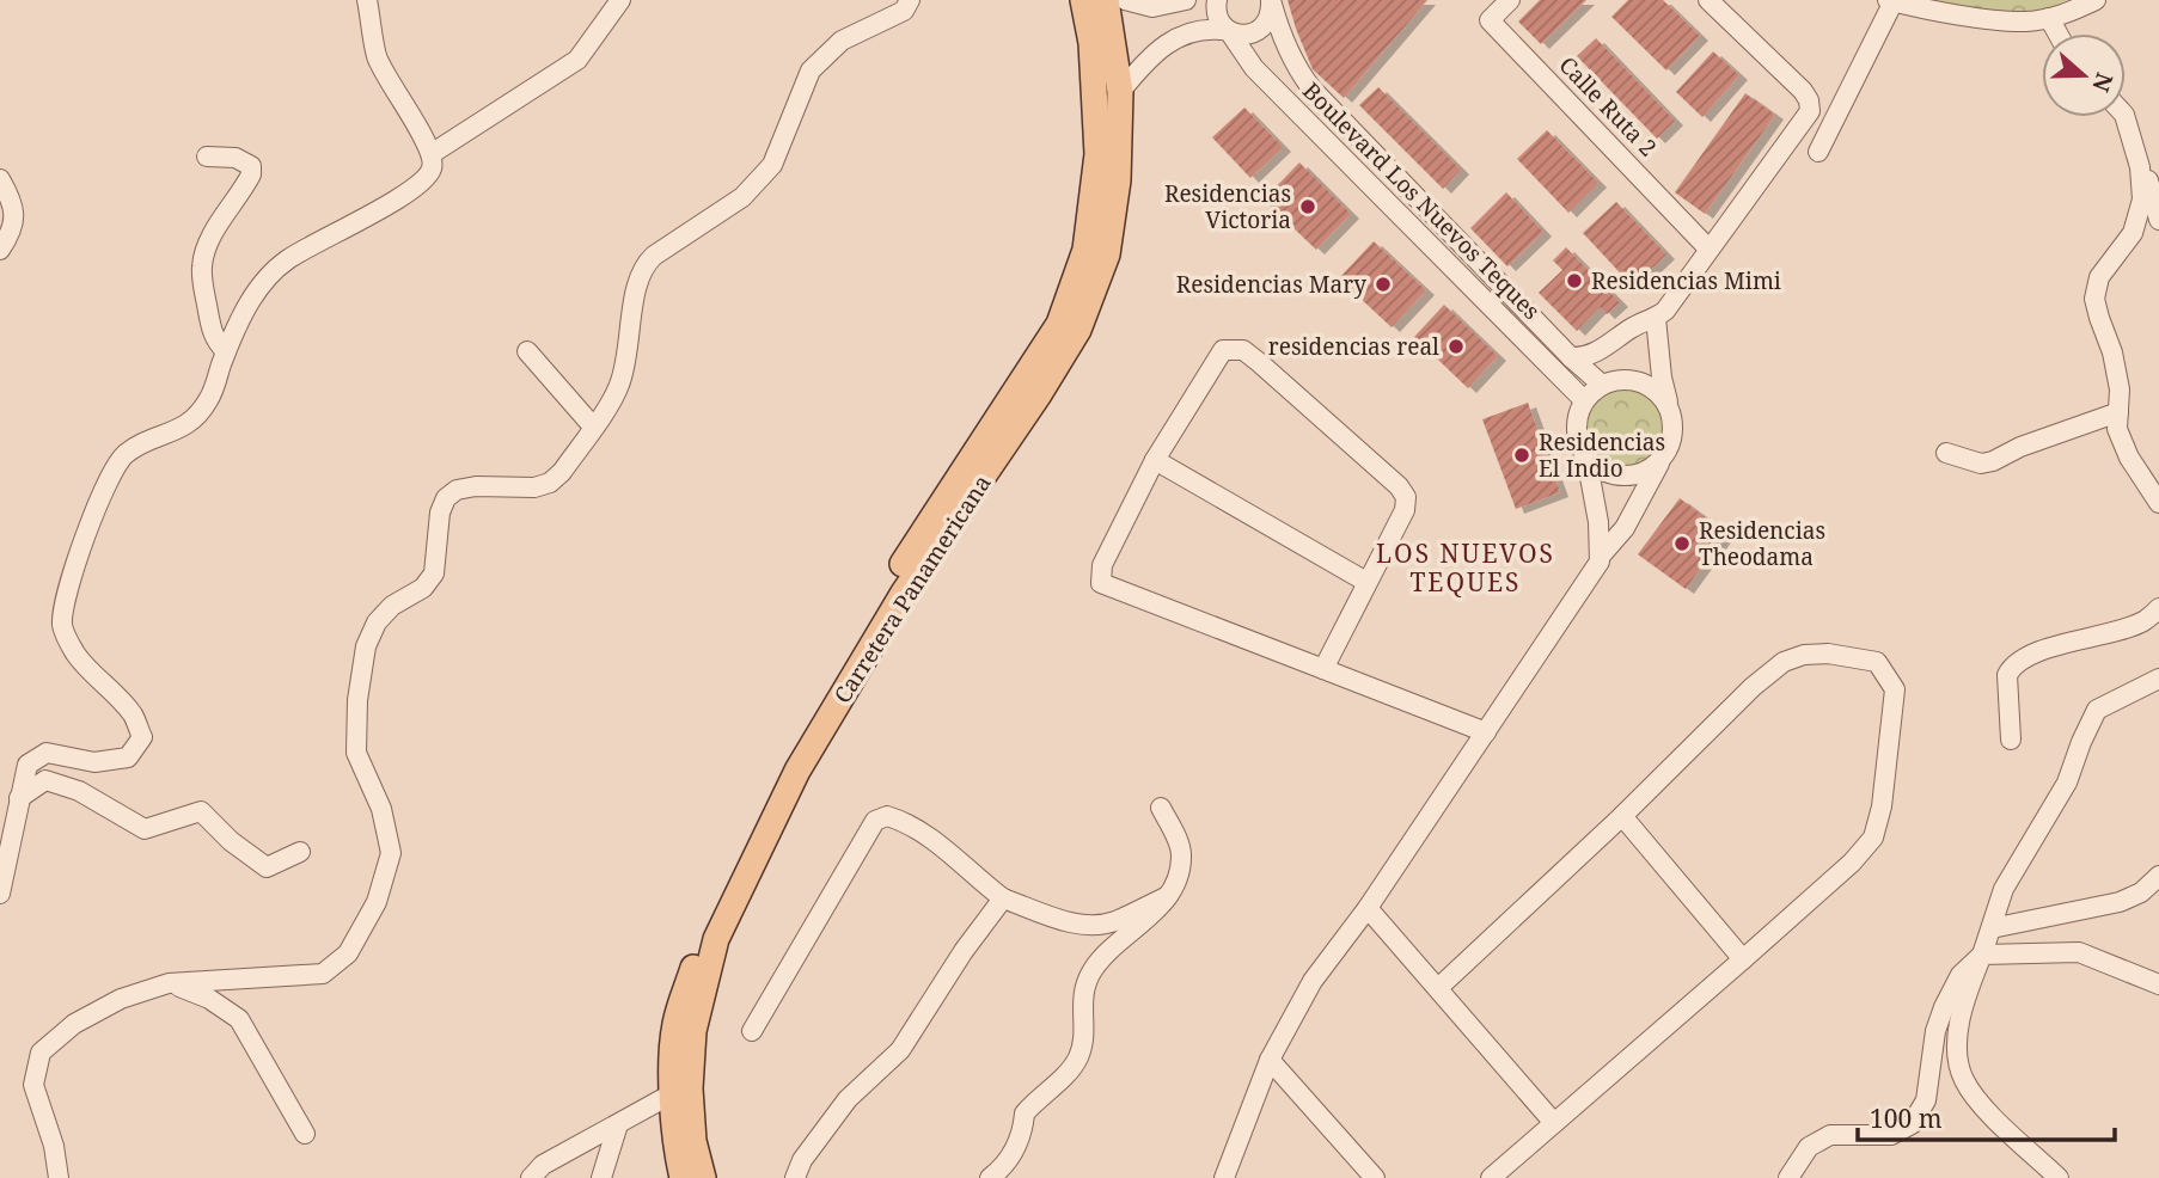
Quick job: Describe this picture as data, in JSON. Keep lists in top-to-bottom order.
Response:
{
  "streets": {
    "main road": ["Carretera Panamericana"],
    "street": ["Calle Ruta 2", "Boulevard Los Nuevos Teques"]
  },
  "districts": ["LOS NUEVOS TEQUES"],
  "places": [
    "Residencias Victoria",
    "Residencias Mimi",
    "Residencias Mary",
    "residencias real",
    "Residencias El Indio",
    "Residencias Theodama"
  ],
  "scale_bar": "100 m",
  "north": "right"
}
